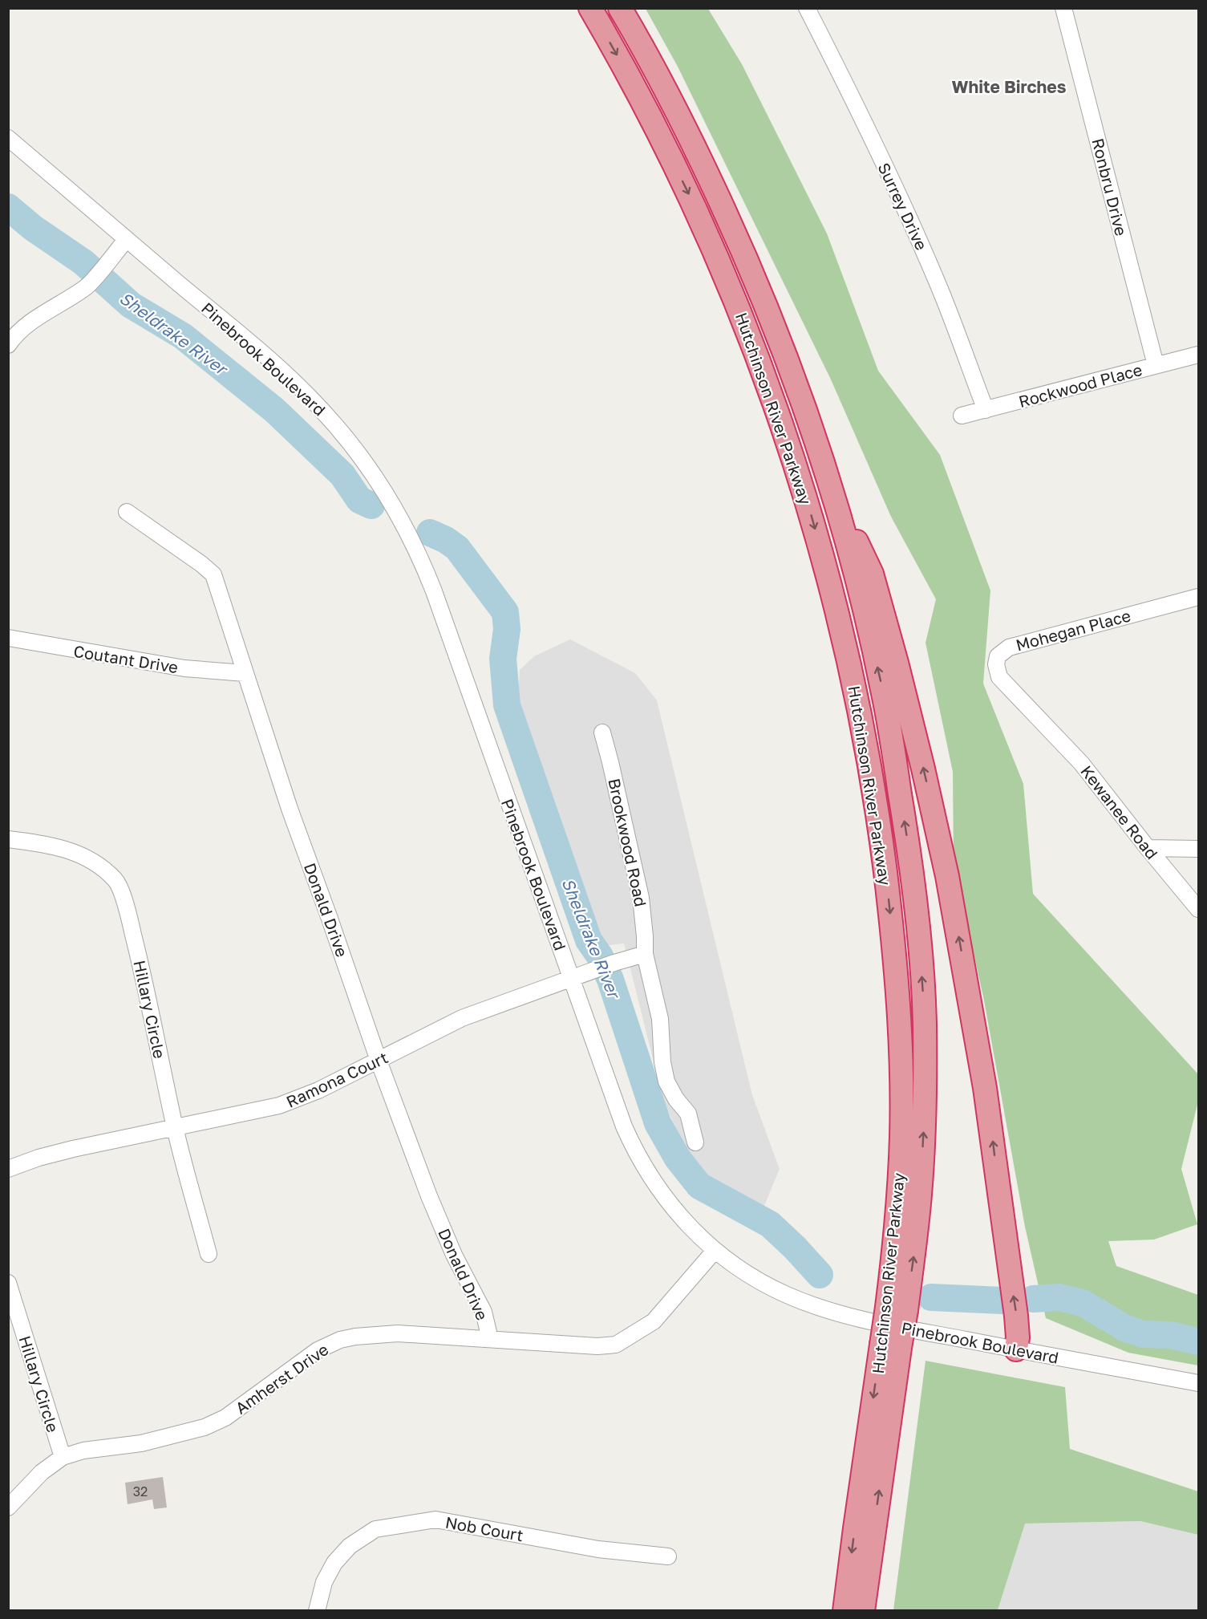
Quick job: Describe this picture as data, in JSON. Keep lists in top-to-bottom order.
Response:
{
  "streets": {
    "highway": ["Hutchinson River Parkway"],
    "street": [
      "Ronbru Drive",
      "Surrey Drive",
      "Pinebrook Boulevard",
      "Rockwood Place",
      "Mohegan Place",
      "Coutant Drive",
      "Kewanee Road",
      "Brookwood Road",
      "Donald Drive",
      "Hillary Circle",
      "Ramona Court",
      "Amherst Drive",
      "Nob Court"
    ]
  },
  "crossings": [
    ["Ronbru Drive", "Rockwood Place"],
    ["Surrey Drive", "Rockwood Place"],
    ["Pinebrook Boulevard", "Ramona Court"],
    ["Pinebrook Boulevard", "Amherst Drive"],
    ["Mohegan Place", "Kewanee Road"],
    ["Coutant Drive", "Donald Drive"],
    ["Donald Drive", "Ramona Court"],
    ["Donald Drive", "Amherst Drive"],
    ["Hillary Circle", "Ramona Court"],
    ["Hillary Circle", "Amherst Drive"]
  ],
  "districts": ["White Birches"],
  "water": ["Sheldrake River"],
  "house_numbers": ["32"]
}
